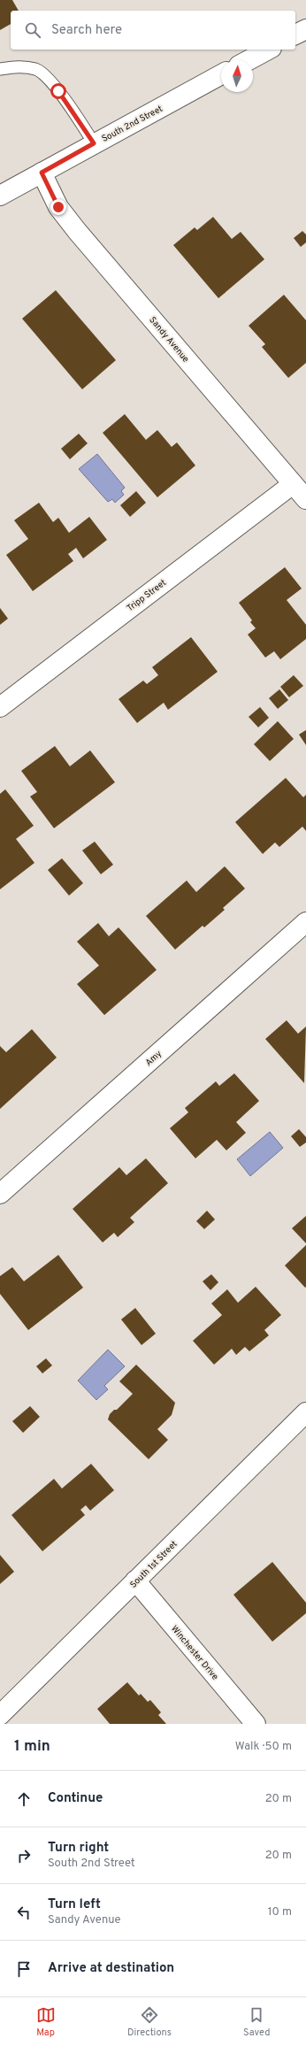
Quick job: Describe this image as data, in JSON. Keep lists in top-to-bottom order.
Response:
{
  "streets": {
    "street": [
      "South 2nd Street",
      "Sandy Avenue",
      "Tripp Street",
      "Amy",
      "South 1st Street",
      "Winchester Drive"
    ]
  },
  "crossings": [
    ["South 2nd Street", "Sandy Avenue"],
    ["Sandy Avenue", "Tripp Street"],
    ["South 1st Street", "Winchester Drive"]
  ],
  "north": "top",
  "page": {
    "search": "Search here",
    "heading": ["1 min", "Walk · 50 m"],
    "list": [
      ["Continue", "20 m"],
      ["Turn right", "South 2nd Street", "20 m"],
      ["Turn left", "Sandy Avenue", "10 m"],
      "Arrive at destination"
    ],
    "nav": ["Map", "Directions", "Saved"]
  }
}
